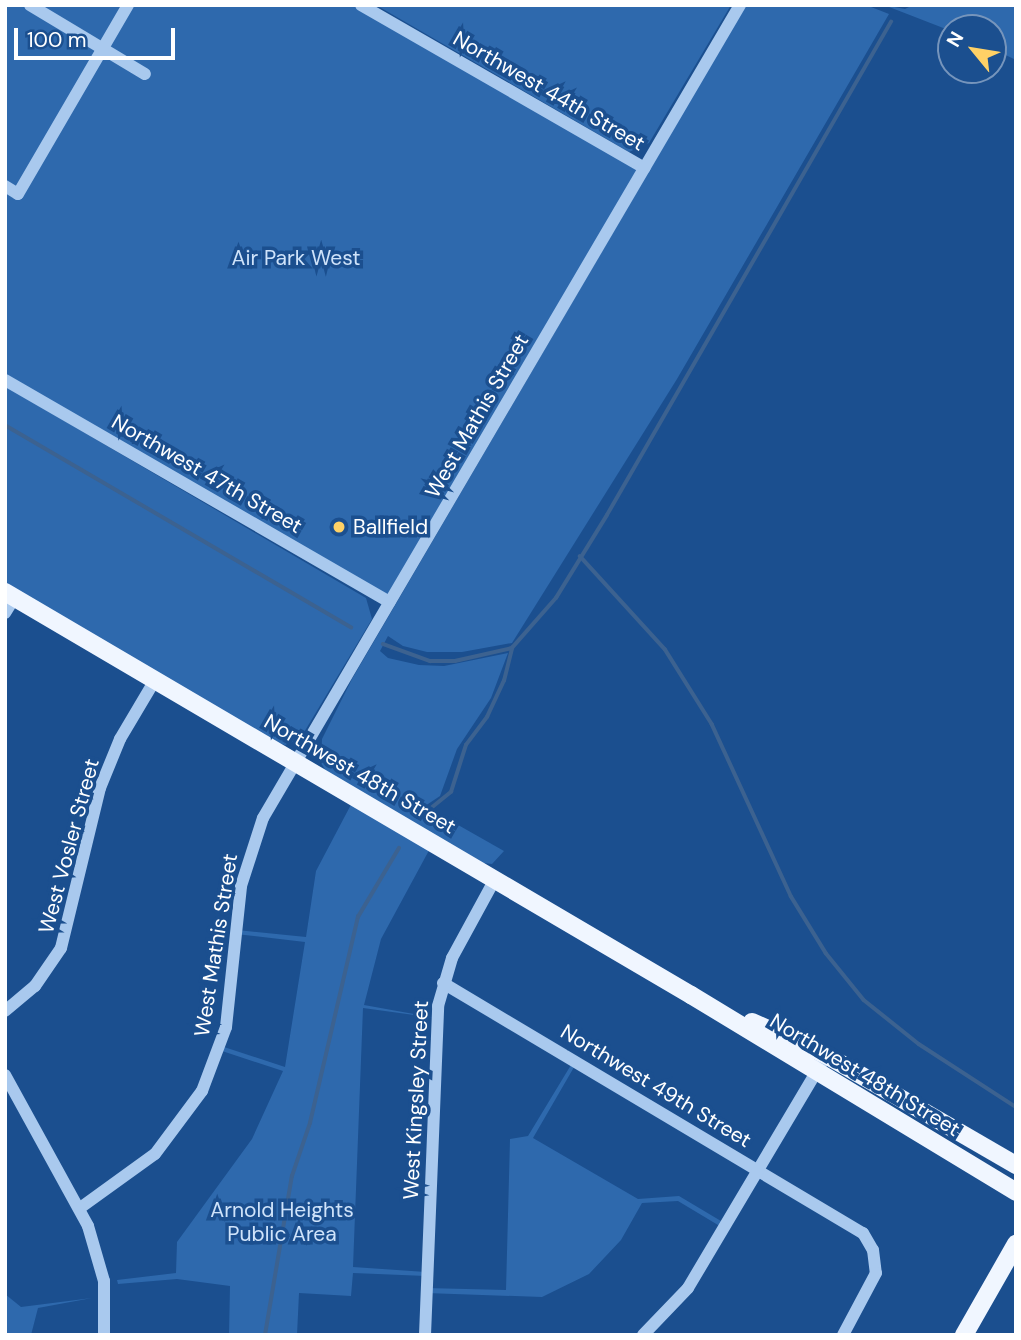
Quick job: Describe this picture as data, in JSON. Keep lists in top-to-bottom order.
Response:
{
  "streets": {
    "main road": ["Northwest 48th Street"],
    "street": [
      "Northwest 44th Street",
      "West Mathis Street",
      "Northwest 47th Street",
      "West Vosler Street",
      "Northwest 49th Street",
      "West Kingsley Street"
    ]
  },
  "crossings": [
    ["Northwest 44th Street", "West Mathis Street"],
    ["West Mathis Street", "Northwest 47th Street"],
    ["West Mathis Street", "Northwest 48th Street"],
    ["Northwest 48th Street", "West Vosler Street"],
    ["Northwest 48th Street", "West Kingsley Street"],
    ["Northwest 49th Street", "West Kingsley Street"]
  ],
  "parks": ["Air Park West", "Arnold Heights Public Area"],
  "places": ["Ballfield"],
  "scale_bar": "100 m",
  "north": "top left"
}
